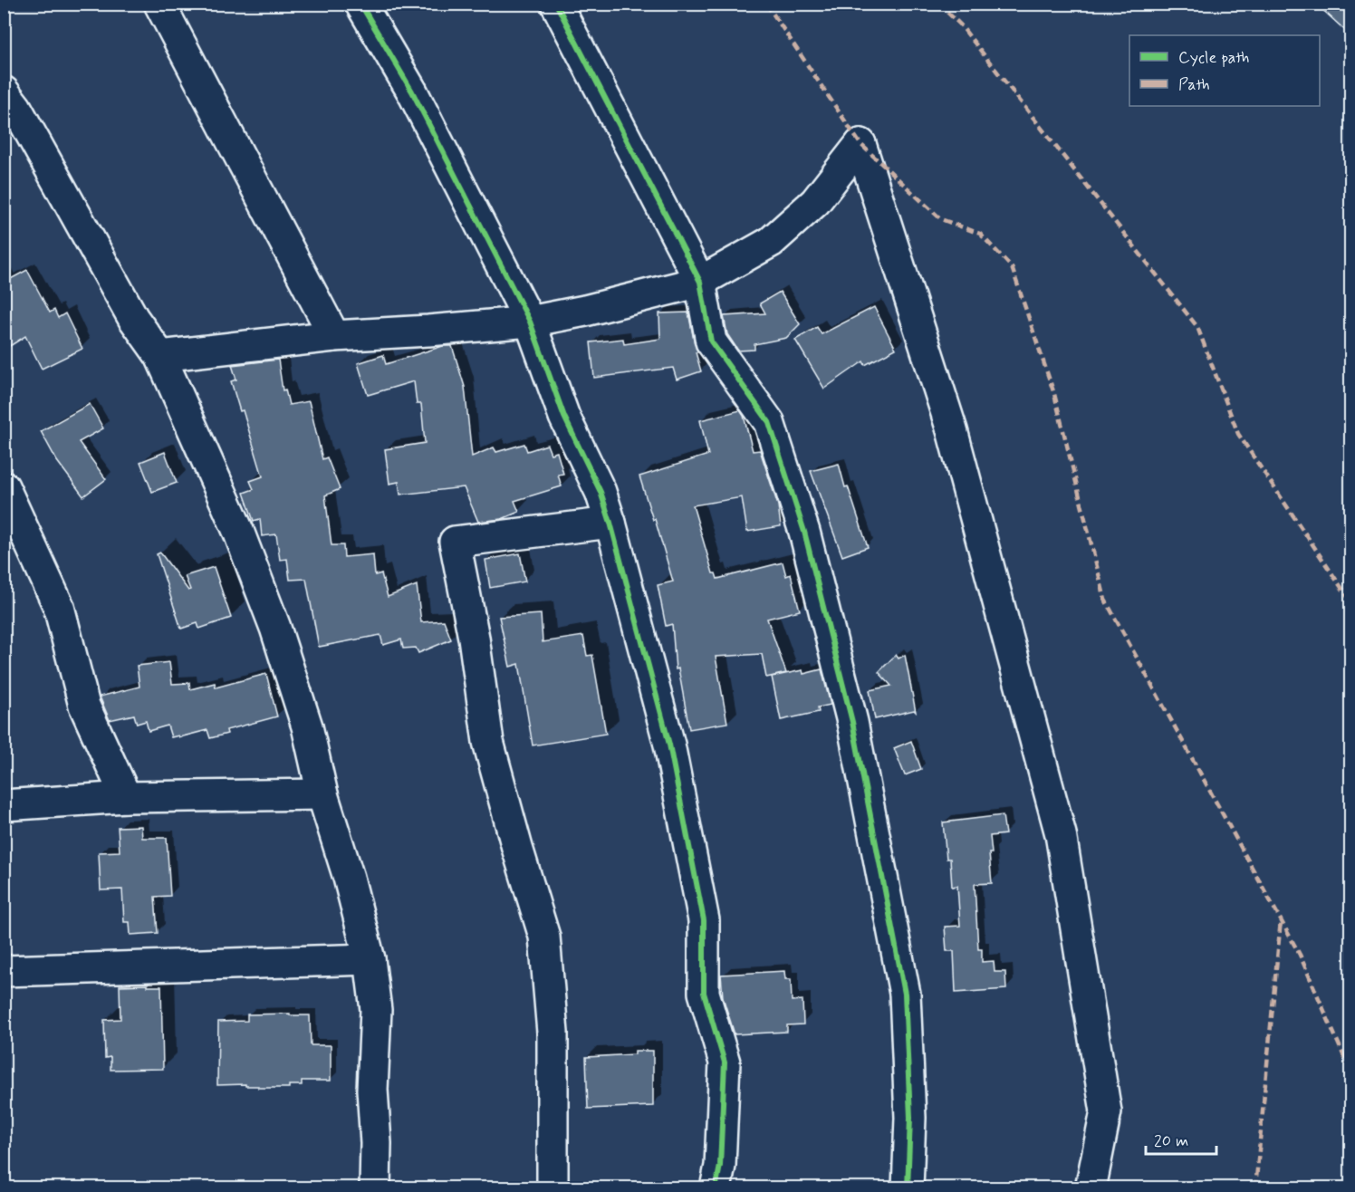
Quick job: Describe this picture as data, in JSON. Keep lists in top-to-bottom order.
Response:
{
  "legend": ["Cycle path", "Path"],
  "scale_bar": "20 m"
}
